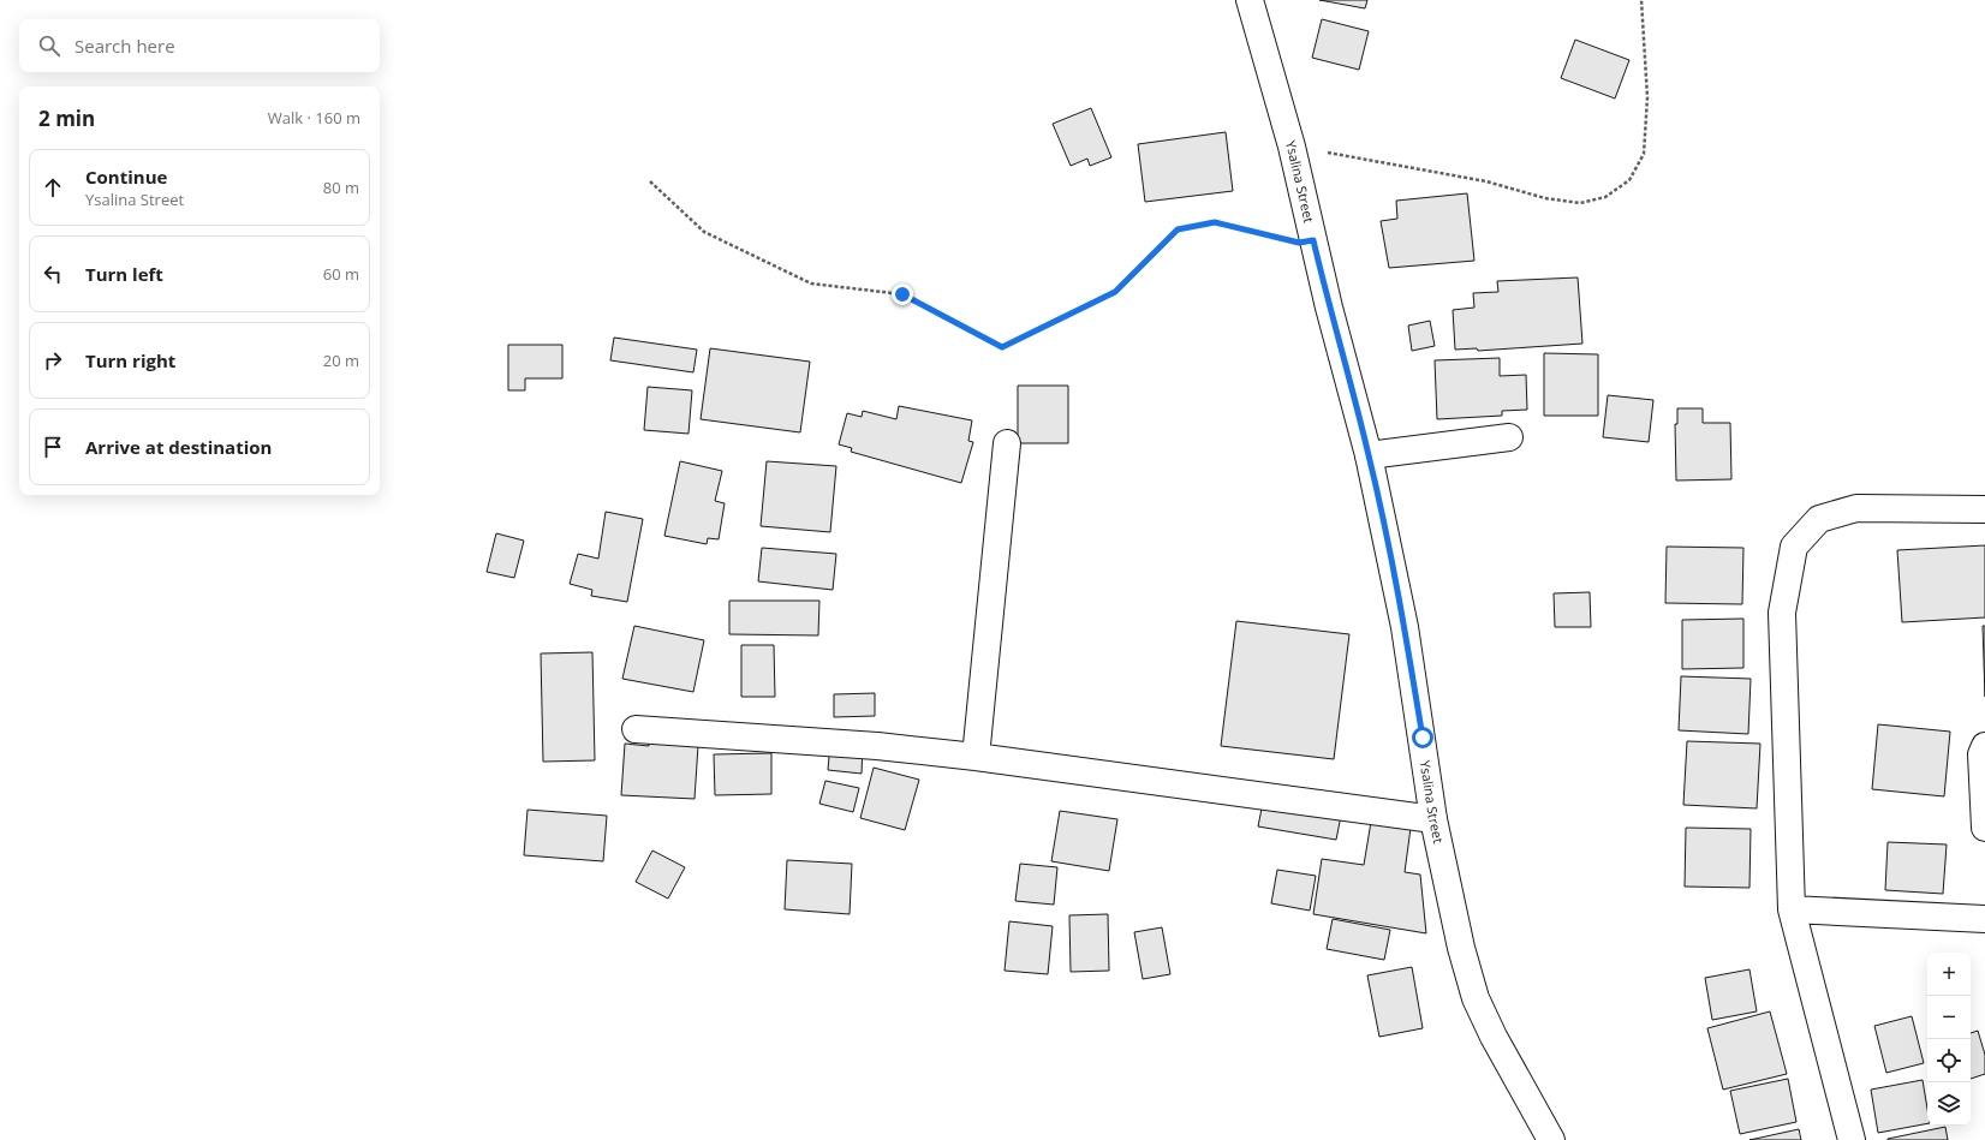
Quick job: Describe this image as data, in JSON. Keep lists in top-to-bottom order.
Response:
{
  "streets": {
    "street": ["Ysalina Street"]
  },
  "page": {
    "search": "Search here",
    "heading": ["2 min", "Walk · 160 m"],
    "list": [
      ["Continue", "Ysalina Street", "80 m"],
      ["Turn left", "60 m"],
      ["Turn right", "20 m"],
      "Arrive at destination"
    ],
    "map_buttons": ["+", "−"]
  }
}
